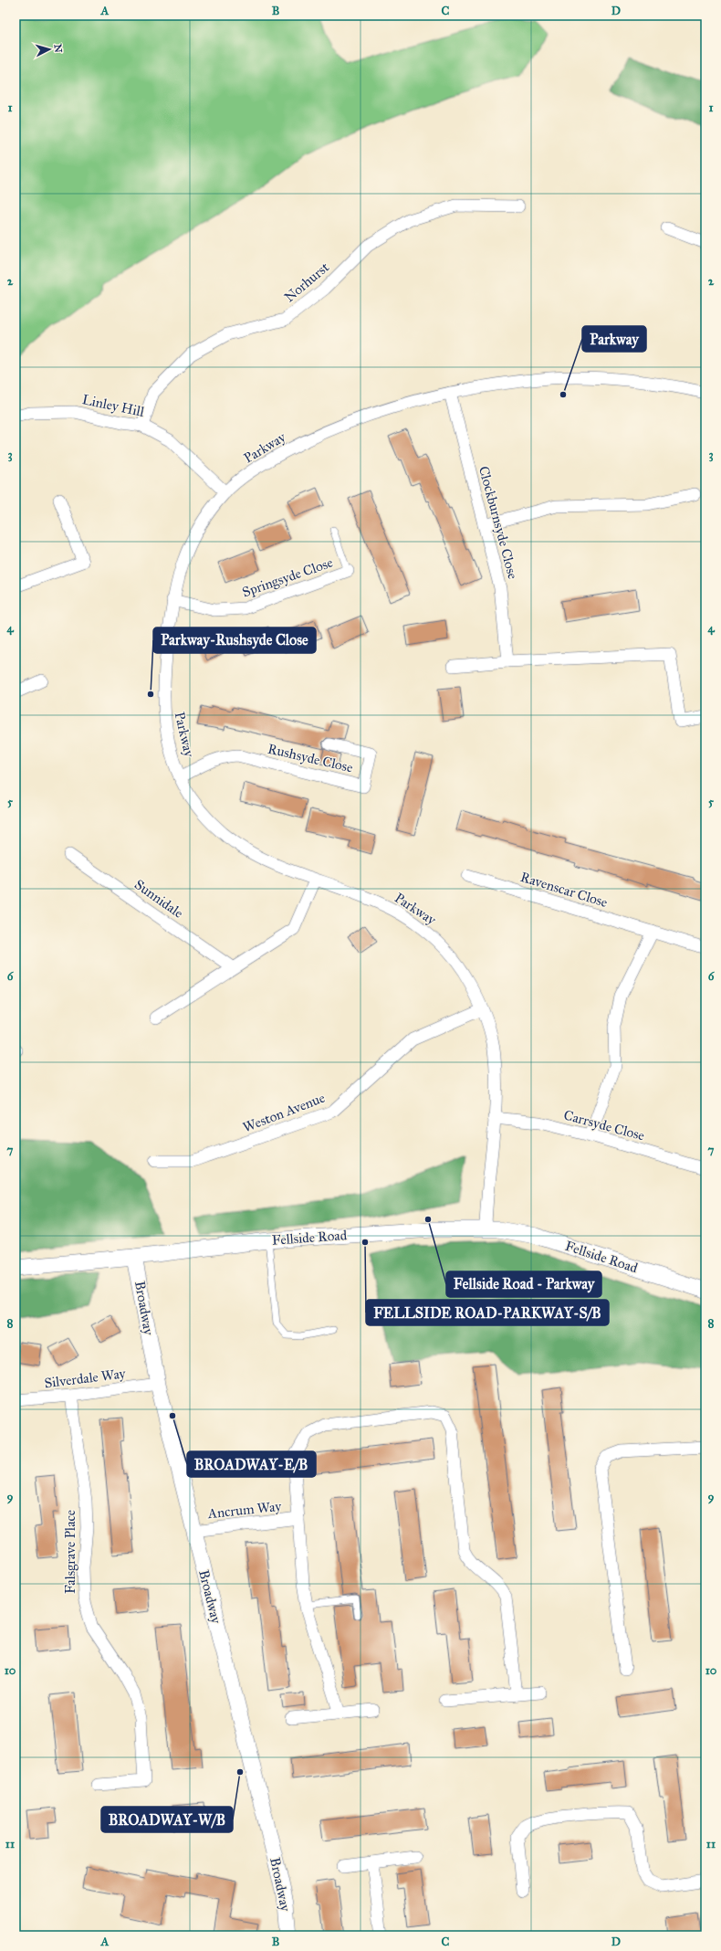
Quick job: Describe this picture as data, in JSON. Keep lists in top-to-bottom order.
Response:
{
  "streets": {
    "street": [
      "Norhurst",
      "Linley Hill",
      "Parkway",
      "Clockburnsyde Close",
      "Springsyde Close",
      "Rushsyde Close",
      "Ravenscar Close",
      "Sunnidale",
      "Weston Avenue",
      "Carrsyde Close",
      "Fellside Road",
      "Broadway",
      "Silverdale Way",
      "Ancrum Way",
      "Falsgrave Place"
    ]
  },
  "crossings": [
    ["Norhurst", "Linley Hill"],
    ["Linley Hill", "Parkway"],
    ["Parkway", "Clockburnsyde Close"],
    ["Parkway", "Springsyde Close"],
    ["Parkway", "Rushsyde Close"],
    ["Parkway", "Weston Avenue"],
    ["Parkway", "Carrsyde Close"],
    ["Parkway", "Fellside Road"],
    ["Fellside Road", "Broadway"],
    ["Broadway", "Silverdale Way"],
    ["Broadway", "Ancrum Way"],
    ["Silverdale Way", "Falsgrave Place"]
  ],
  "places": [
    "Parkway",
    "Parkway-Rushsyde Close",
    "Fellside Road - Parkway",
    "FELLSIDE ROAD-PARKWAY-S/B",
    "BROADWAY-E/B",
    "BROADWAY-W/B"
  ],
  "north": "right",
  "grid": {
    "columns": [
      "A",
      "B",
      "C",
      "D"
    ],
    "rows": [
      "1",
      "2",
      "3",
      "4",
      "5",
      "6",
      "7",
      "8",
      "9",
      "10",
      "11"
    ]
  }
}
